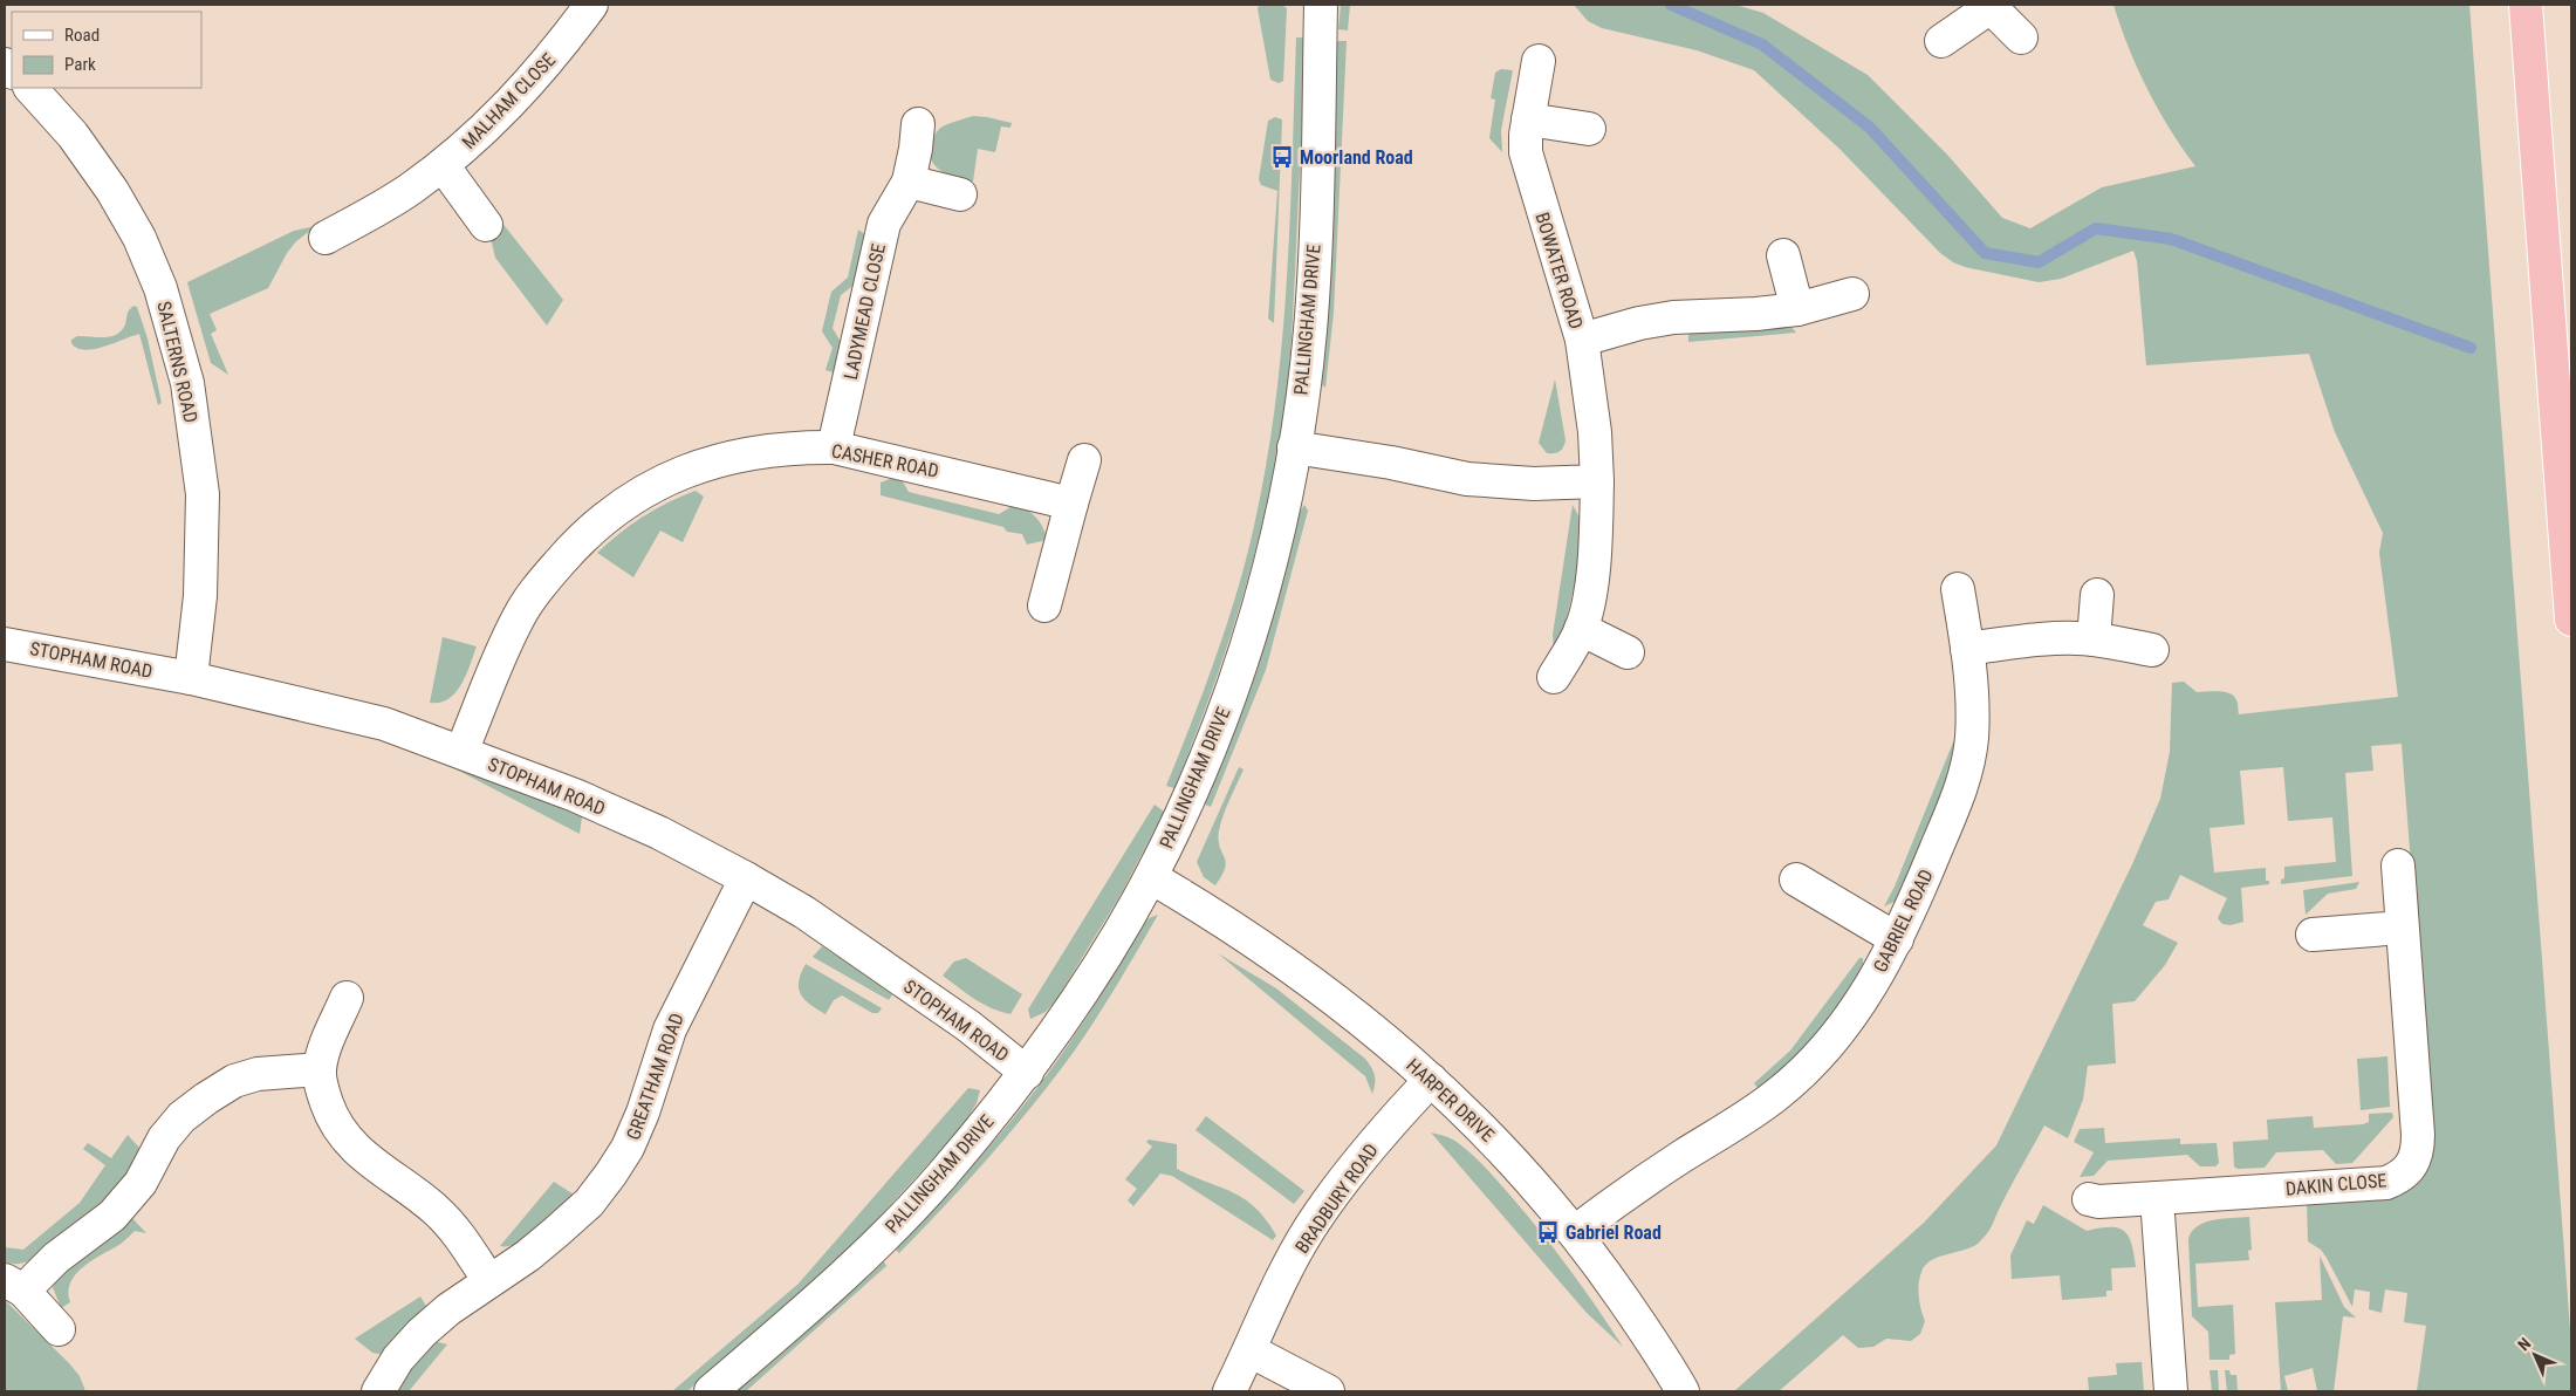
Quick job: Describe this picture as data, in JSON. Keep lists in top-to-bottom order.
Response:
{
  "streets": {
    "street": [
      "MALHAM CLOSE",
      "BOWATER ROAD",
      "LADYMEAD CLOSE",
      "PALLINGHAM DRIVE",
      "SALTERNS ROAD",
      "CASHER ROAD",
      "STOPHAM ROAD",
      "GABRIEL ROAD",
      "GREATHAM ROAD",
      "HARPER DRIVE",
      "DAKIN CLOSE",
      "BRADBURY ROAD"
    ]
  },
  "crossings": [
    ["LADYMEAD CLOSE", "CASHER ROAD"],
    ["PALLINGHAM DRIVE", "STOPHAM ROAD"],
    ["PALLINGHAM DRIVE", "HARPER DRIVE"],
    ["SALTERNS ROAD", "STOPHAM ROAD"],
    ["CASHER ROAD", "STOPHAM ROAD"],
    ["STOPHAM ROAD", "GREATHAM ROAD"],
    ["GABRIEL ROAD", "HARPER DRIVE"],
    ["HARPER DRIVE", "BRADBURY ROAD"]
  ],
  "places": {
    "bus stop": ["Moorland Road", "Gabriel Road"]
  },
  "legend": ["Road", "Park"],
  "north": "top left"
}
